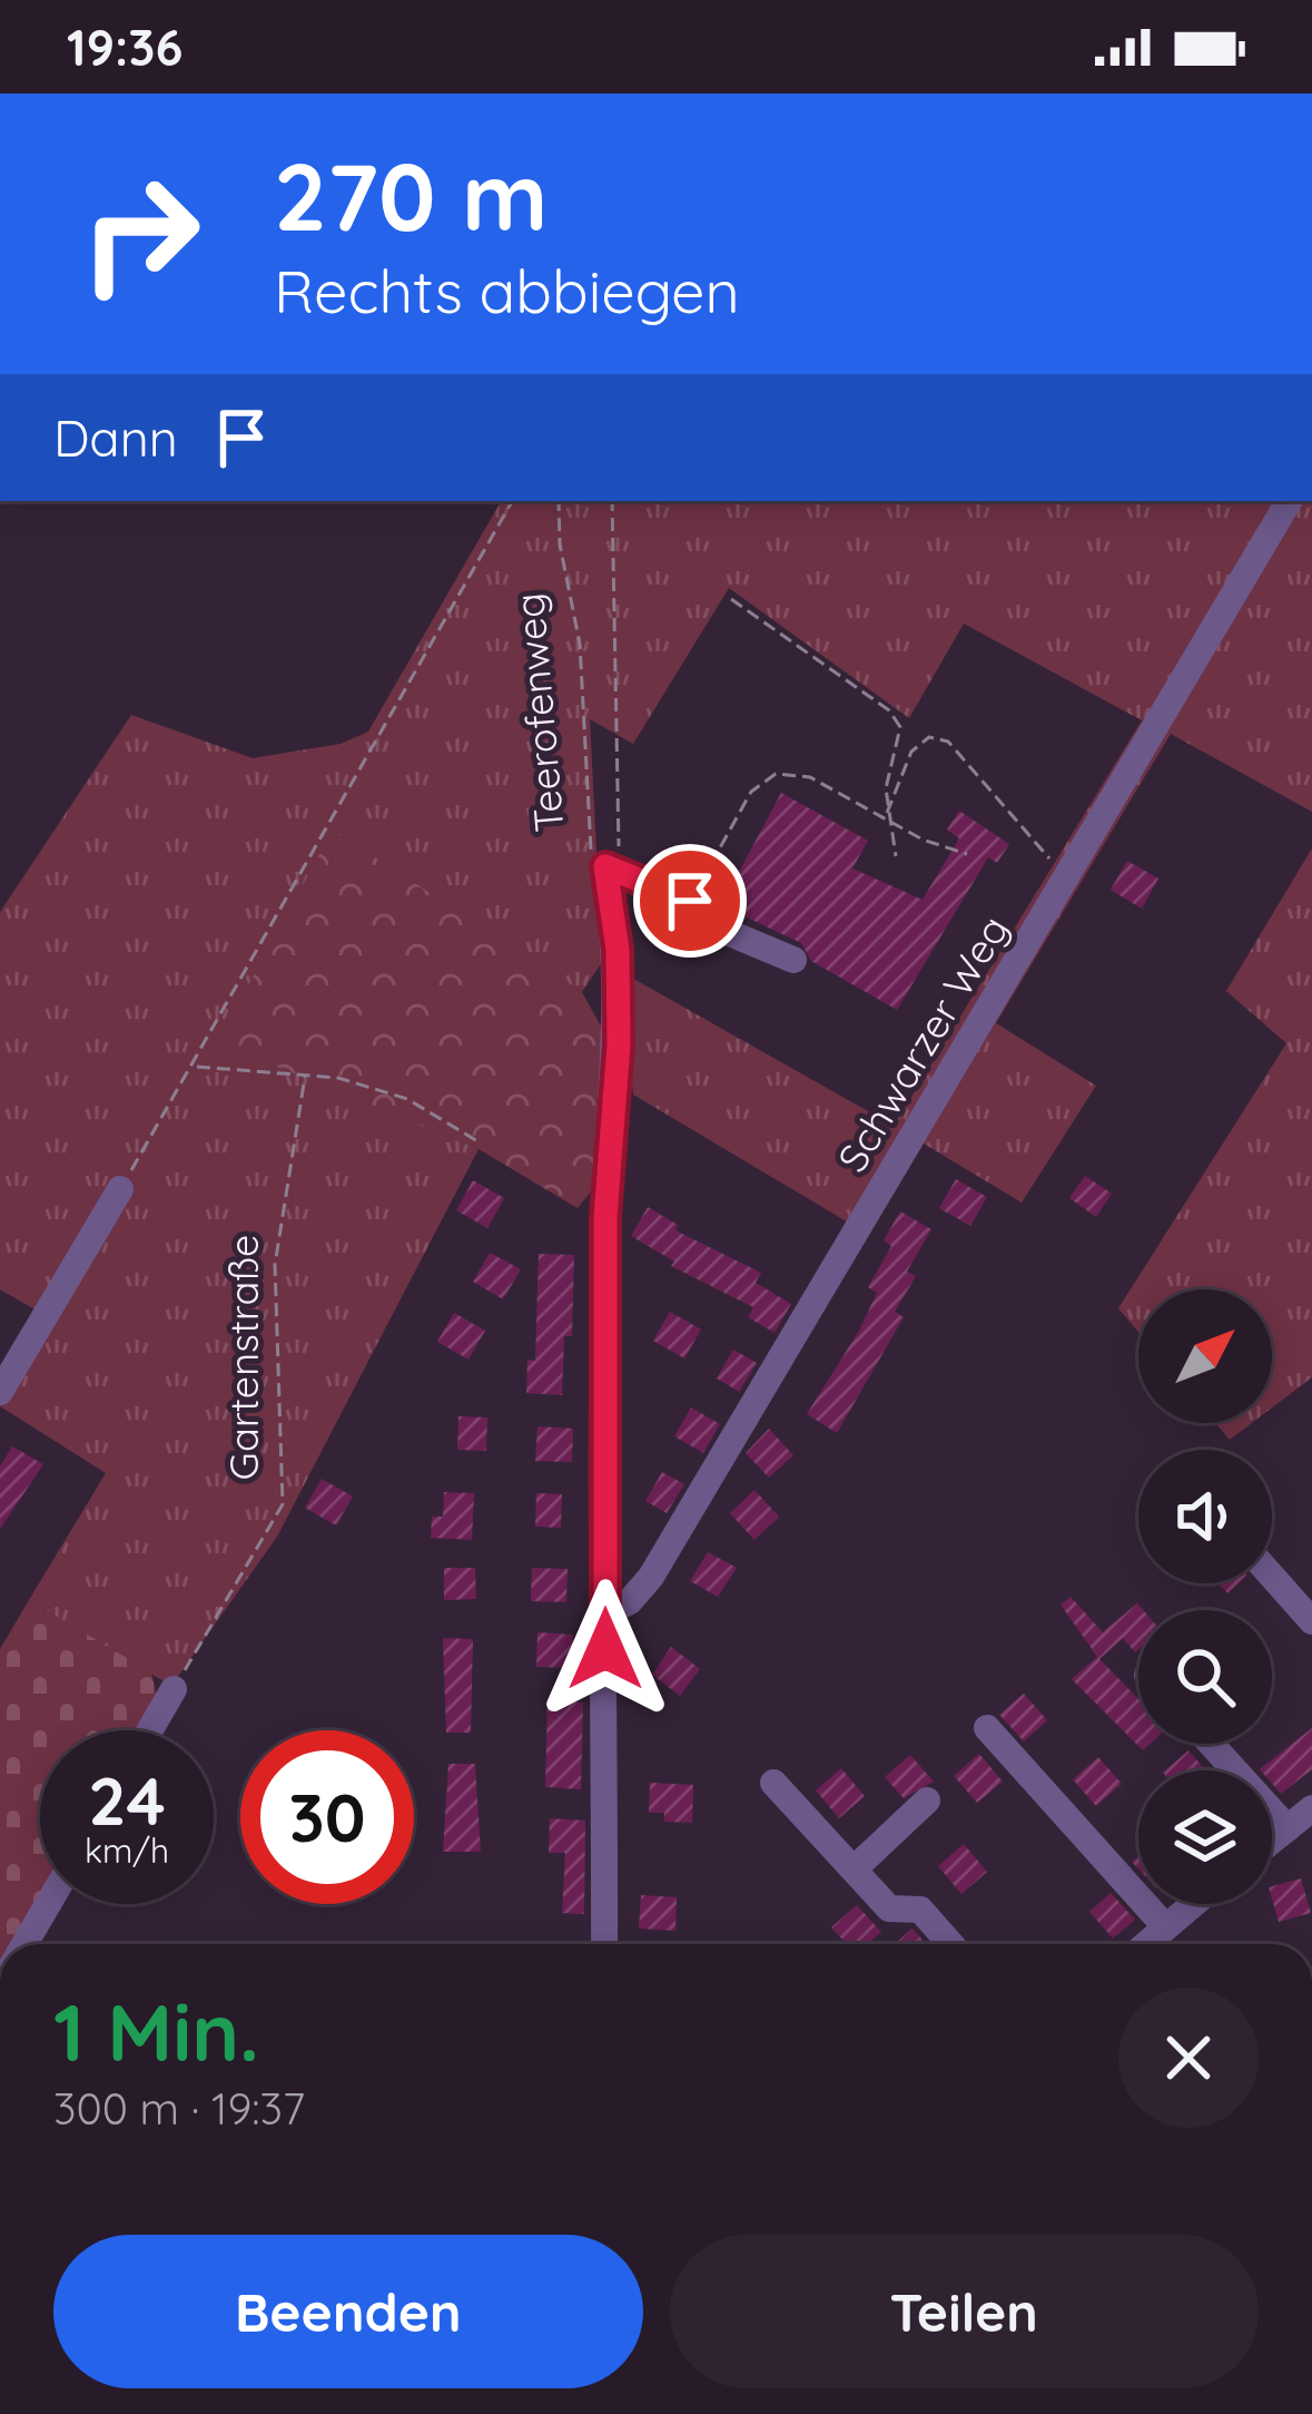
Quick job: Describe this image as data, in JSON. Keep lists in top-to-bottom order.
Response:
{
  "streets": {
    "street": ["Teerofenweg", "Schwarzer Weg"],
    "path": ["Gartenstraße"]
  },
  "crossings": [
    ["Teerofenweg", "Schwarzer Weg"]
  ],
  "north": "top right",
  "page": {
    "status": "19:36",
    "turn": ["270 m", "Rechts abbiegen"],
    "then": "Dann",
    "speed": "24 km/h",
    "limit": "30",
    "heading": ["1 Min.", "300 m · 19:37"],
    "buttons": ["Beenden", "Teilen"]
  }
}
